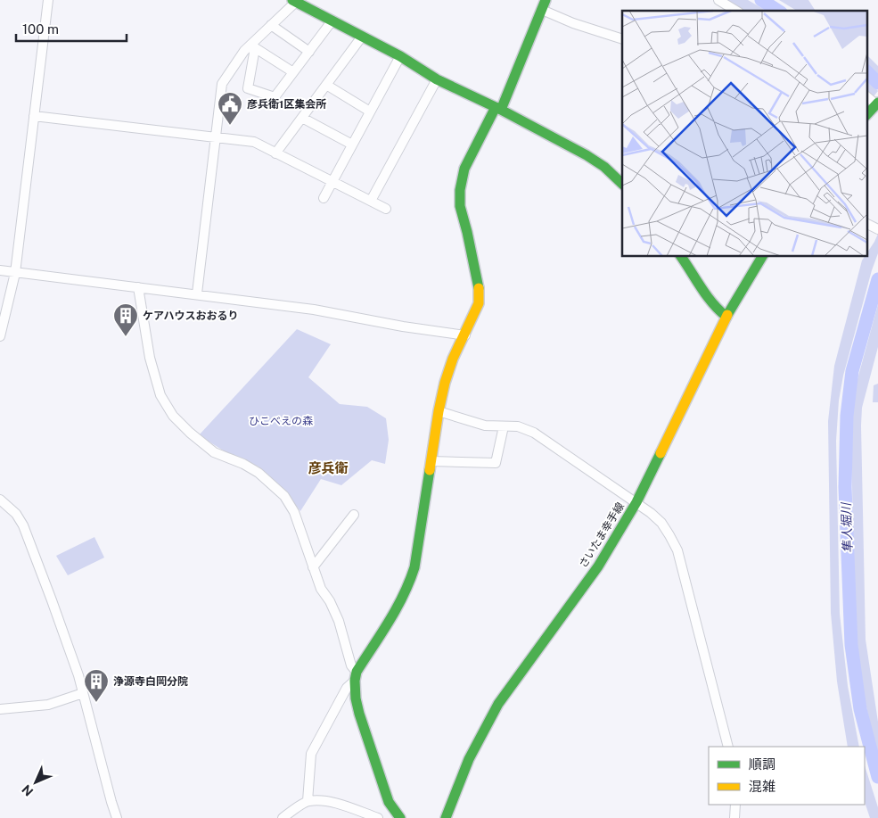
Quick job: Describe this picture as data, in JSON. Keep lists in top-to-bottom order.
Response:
{
  "streets": {
    "street": ["さいたま幸手線"]
  },
  "districts": ["彦兵衛"],
  "water": ["隼人堀川"],
  "parks": ["ひこべえの森"],
  "places": {
    "public building": ["彦兵衛1区集会所"],
    "building": ["ケアハウスおおるり", "浄源寺白岡分院"]
  },
  "legend": ["順調", "混雑"],
  "scale_bar": "100 m",
  "north": "bottom left"
}
